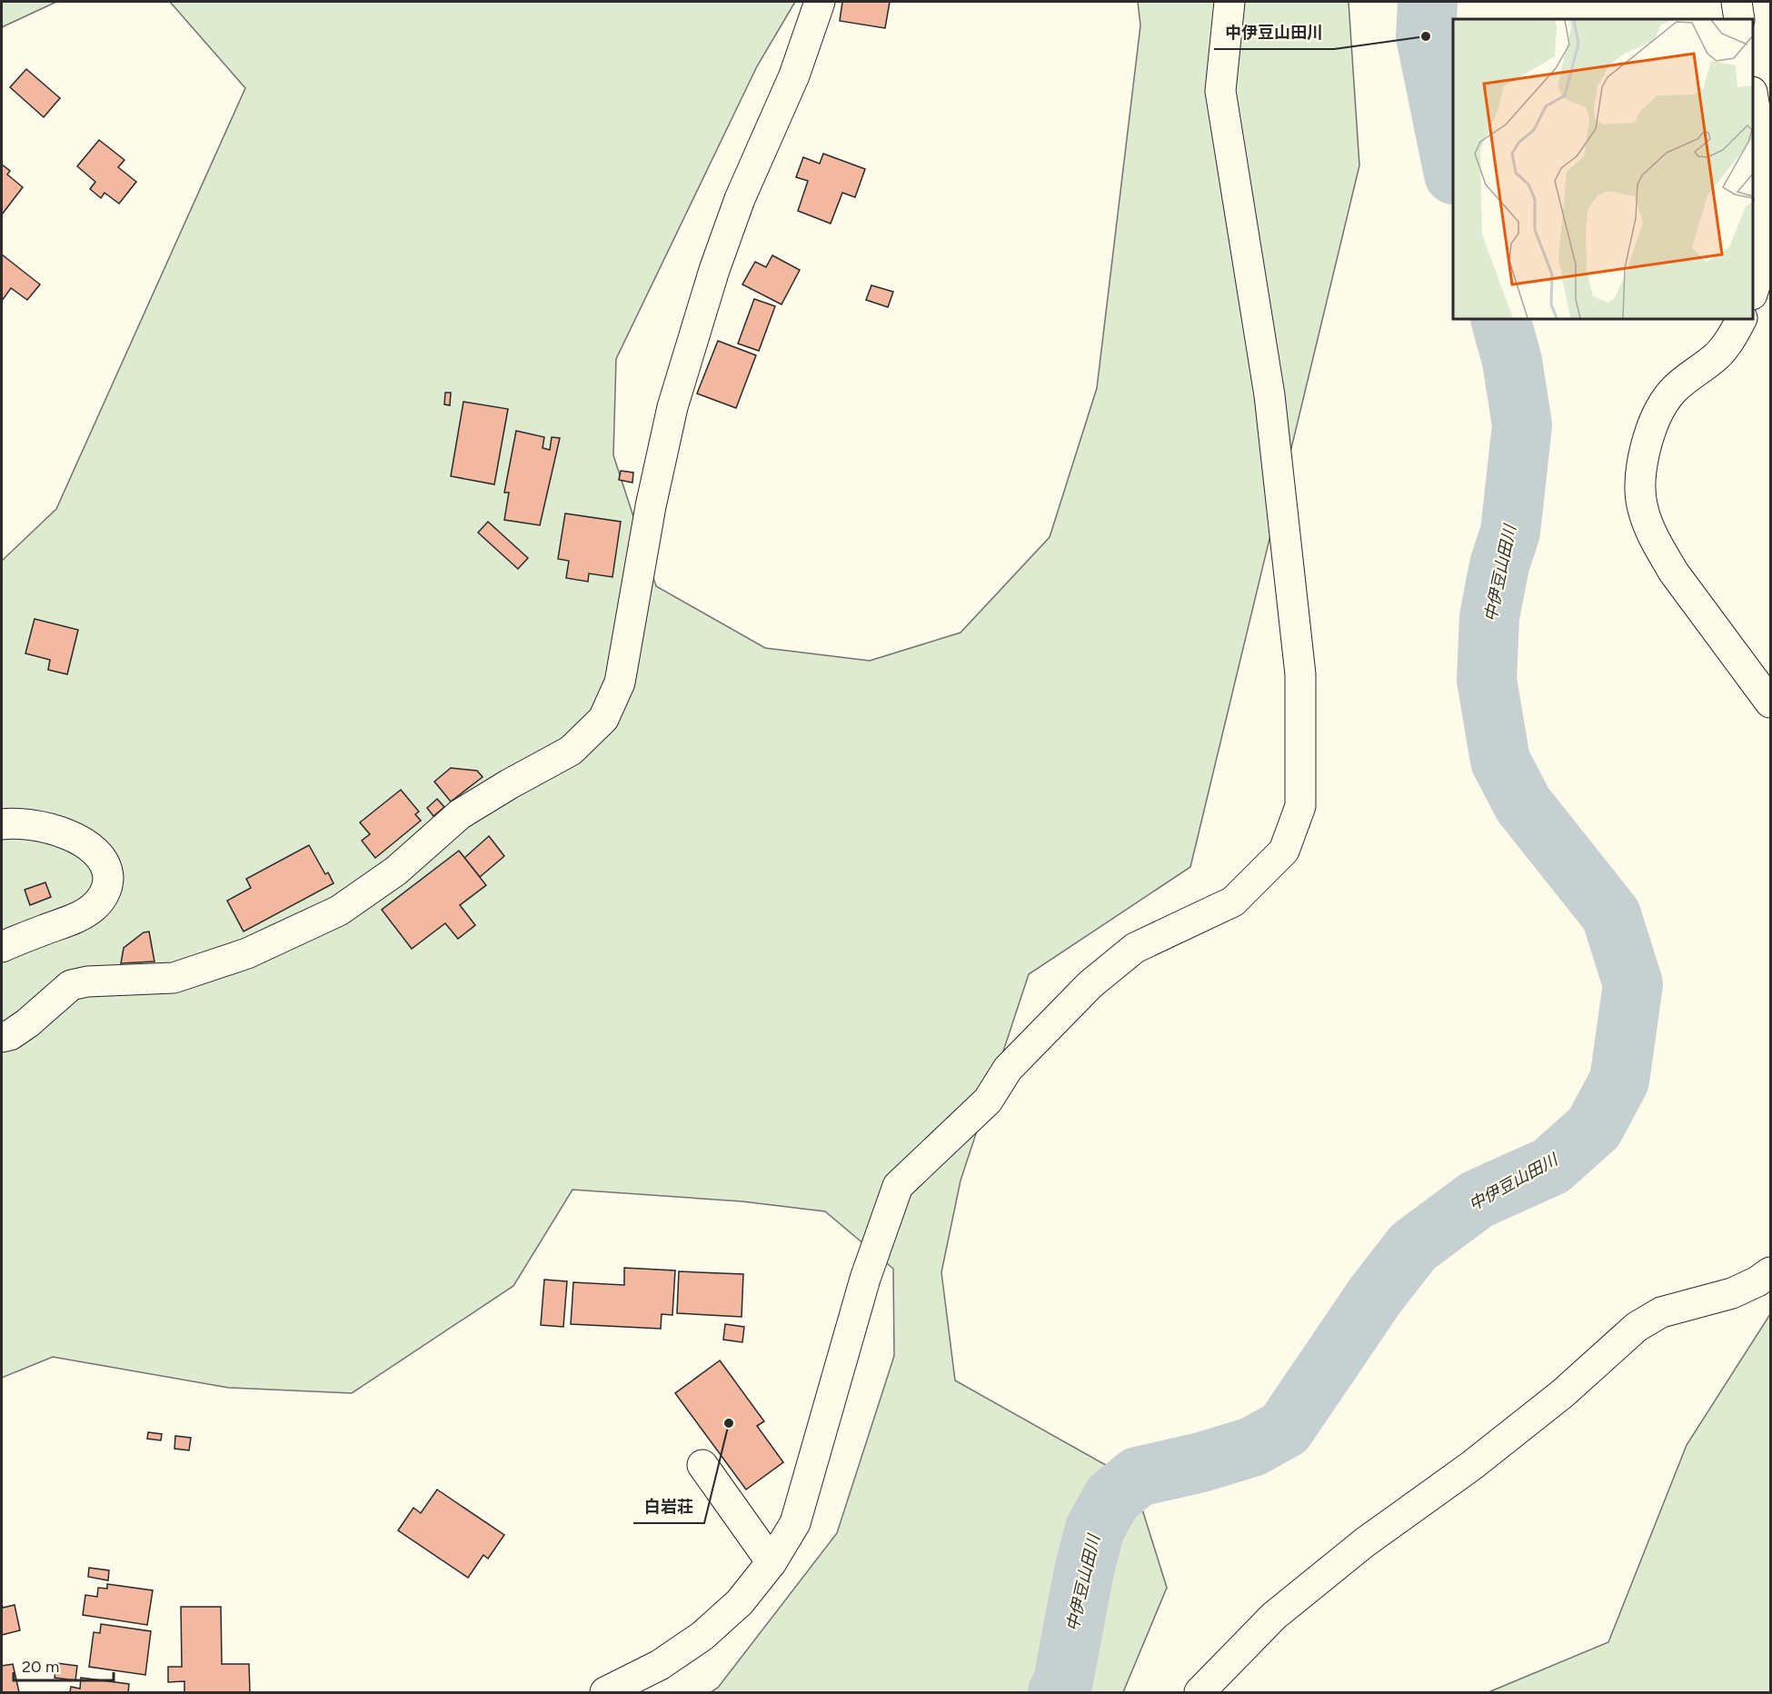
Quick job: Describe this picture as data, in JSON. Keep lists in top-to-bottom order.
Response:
{
  "water": ["中伊豆山田川"],
  "places": ["中伊豆山田川", "白岩荘"],
  "scale_bar": "20 m"
}
